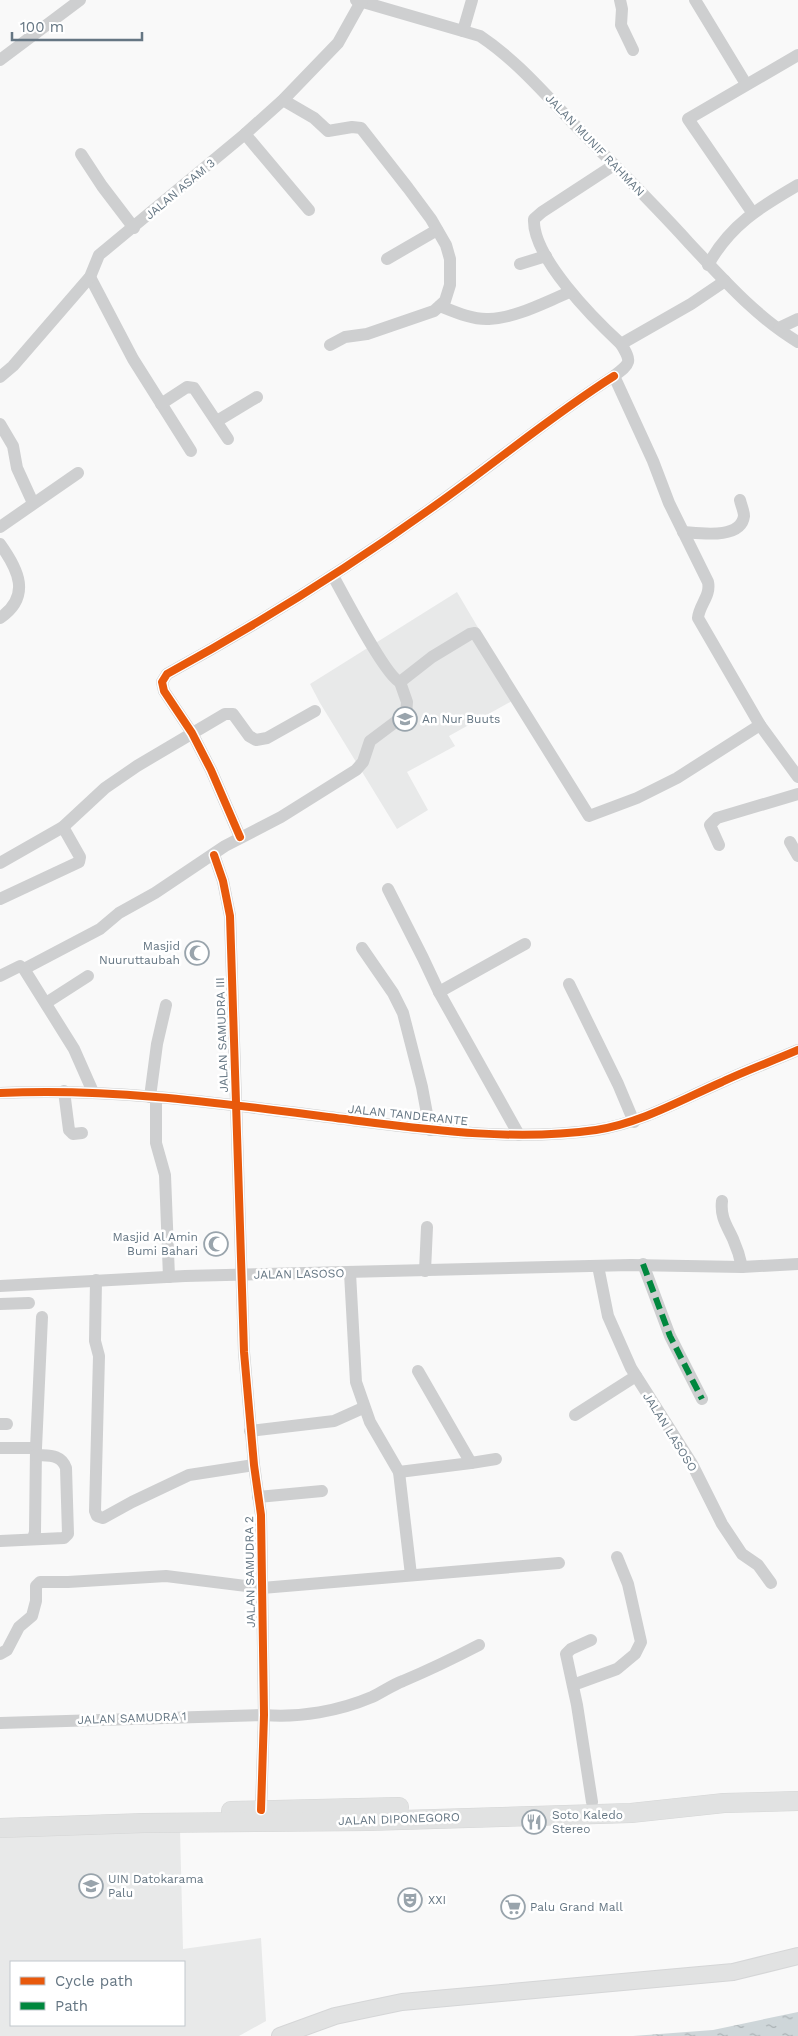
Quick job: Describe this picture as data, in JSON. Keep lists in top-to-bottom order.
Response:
{
  "streets": {
    "highway": ["JALAN DIPONEGORO"],
    "street": [
      "JALAN MUNIF RAHMAN",
      "JALAN ASAM 3",
      "JALAN SAMUDRA III",
      "JALAN TANDERANTE",
      "JALAN LASOSO",
      "JALAN SAMUDRA 2",
      "JALAN SAMUDRA 1"
    ]
  },
  "crossings": [
    ["JALAN MUNIF RAHMAN", "JALAN ASAM 3"],
    ["JALAN SAMUDRA III", "JALAN TANDERANTE"],
    ["JALAN SAMUDRA III", "JALAN LASOSO"],
    ["JALAN SAMUDRA III", "JALAN SAMUDRA 2"],
    ["JALAN LASOSO", "JALAN SAMUDRA 2"],
    ["JALAN SAMUDRA 2", "JALAN SAMUDRA 1"],
    ["JALAN SAMUDRA 2", "JALAN DIPONEGORO"]
  ],
  "places": {
    "school or university": ["An Nur Buuts", "UIN Datokarama Palu"],
    "mosque": ["Masjid Nuuruttaubah", "Masjid Al Amin Bumi Bahari"],
    "restaurant": ["Soto Kaledo Stereo"],
    "theatre": ["XXI"],
    "supermarket": ["Palu Grand Mall"]
  },
  "legend": ["Cycle path", "Path"],
  "scale_bar": "100 m"
}
